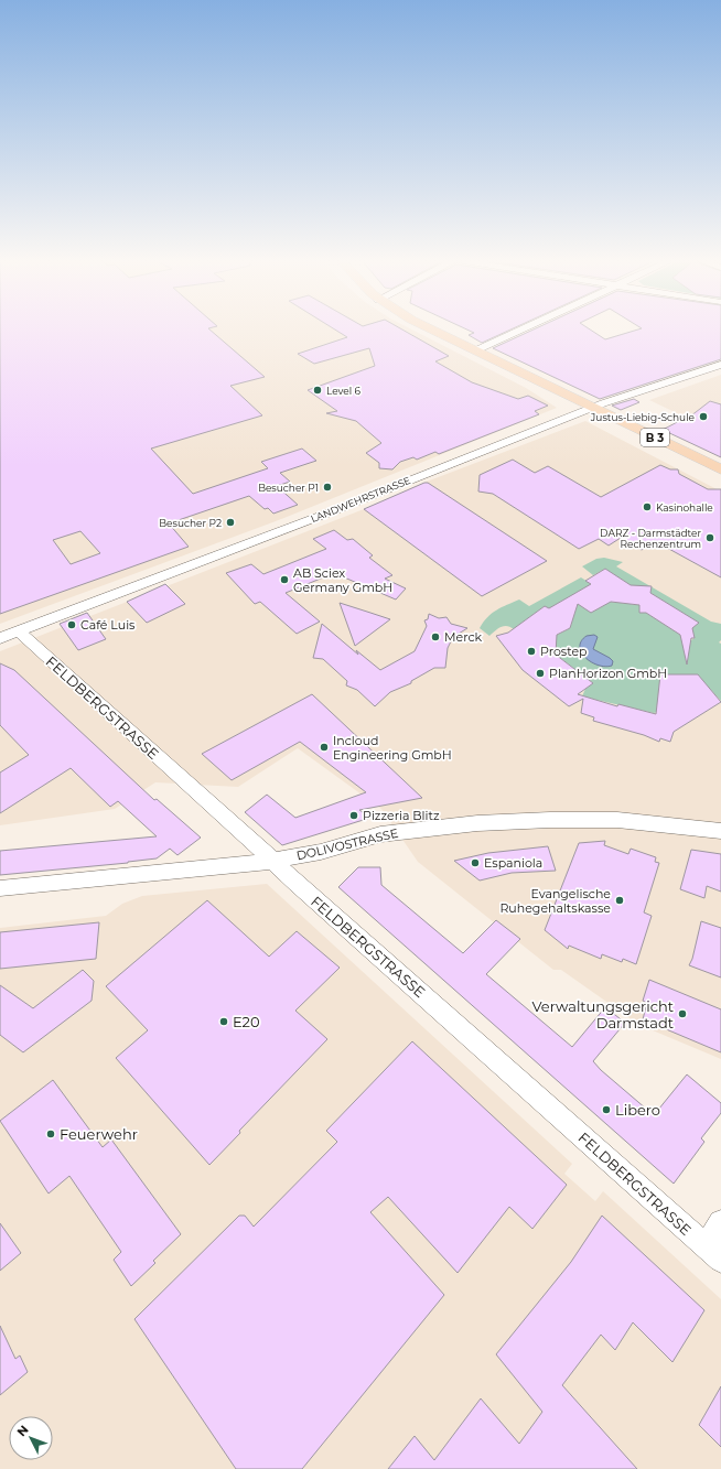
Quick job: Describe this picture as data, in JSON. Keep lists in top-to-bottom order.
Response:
{
  "streets": {
    "main road": ["B 3"],
    "street": ["LANDWEHRSTRASSE", "FELDBERGSTRASSE", "DOLIVOSTRASSE"]
  },
  "crossings": [
    ["B 3", "LANDWEHRSTRASSE"],
    ["LANDWEHRSTRASSE", "FELDBERGSTRASSE"],
    ["FELDBERGSTRASSE", "DOLIVOSTRASSE"]
  ],
  "places": [
    "Level 6",
    "Justus-Liebig-Schule",
    "Besucher P1",
    "Kasinohalle",
    "Besucher P2",
    "DARZ - Darmstädter Rechenzentrum",
    "AB Sciex Germany GmbH",
    "Café Luis",
    "Merck",
    "Prostep",
    "PlanHorizon GmbH",
    "Incloud Engineering GmbH",
    "Pizzeria Blitz",
    "Espaniola",
    "Evangelische Ruhegehaltskasse",
    "Verwaltungsgericht Darmstadt",
    "E20",
    "Libero",
    "Feuerwehr"
  ],
  "north": "top left"
}
